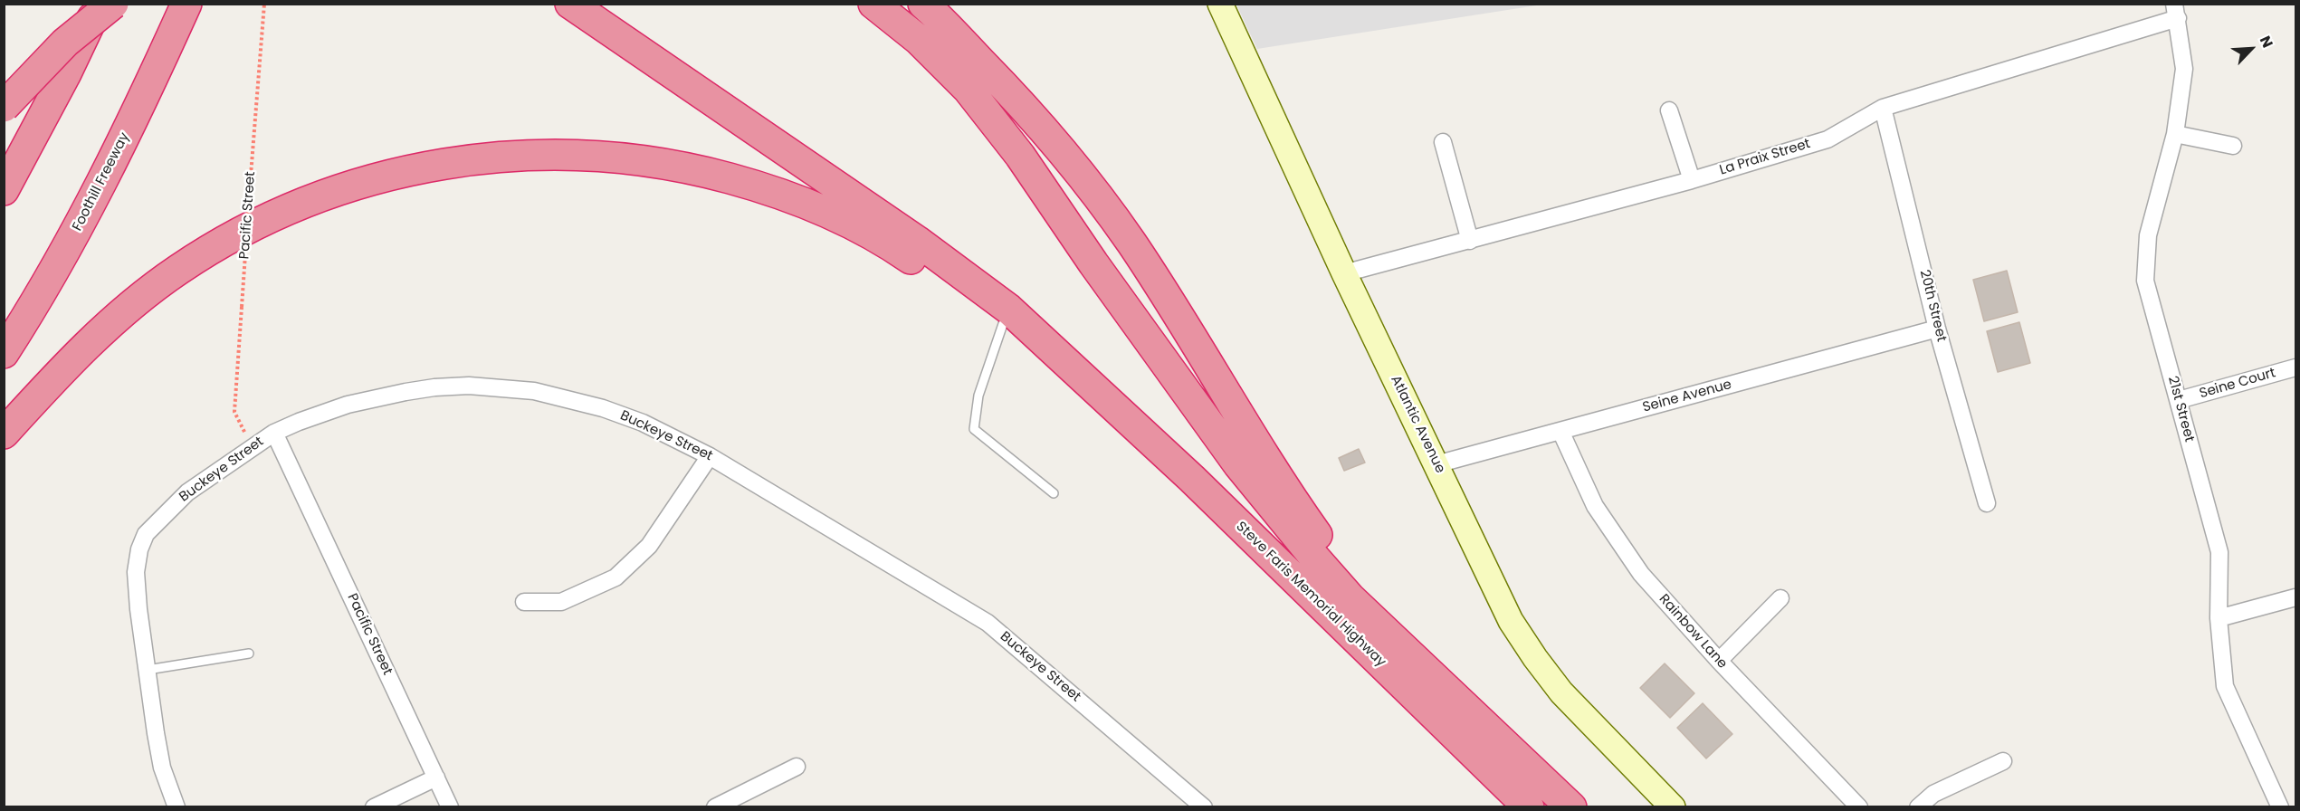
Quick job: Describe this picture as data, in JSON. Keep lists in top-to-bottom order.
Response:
{
  "streets": {
    "highway": ["Foothill Freeway", "Steve Faris Memorial Highway"],
    "street": [
      "La Praix Street",
      "Pacific Street",
      "20th Street",
      "Seine Court",
      "Seine Avenue",
      "21st Street",
      "Atlantic Avenue",
      "Buckeye Street",
      "Rainbow Lane"
    ]
  },
  "crossings": [
    ["La Praix Street", "20th Street"],
    ["La Praix Street", "21st Street"],
    ["La Praix Street", "Atlantic Avenue"],
    ["Pacific Street", "Buckeye Street"],
    ["20th Street", "Seine Avenue"],
    ["Seine Court", "21st Street"],
    ["Seine Avenue", "Atlantic Avenue"],
    ["Seine Avenue", "Rainbow Lane"]
  ],
  "north": "top right"
}
